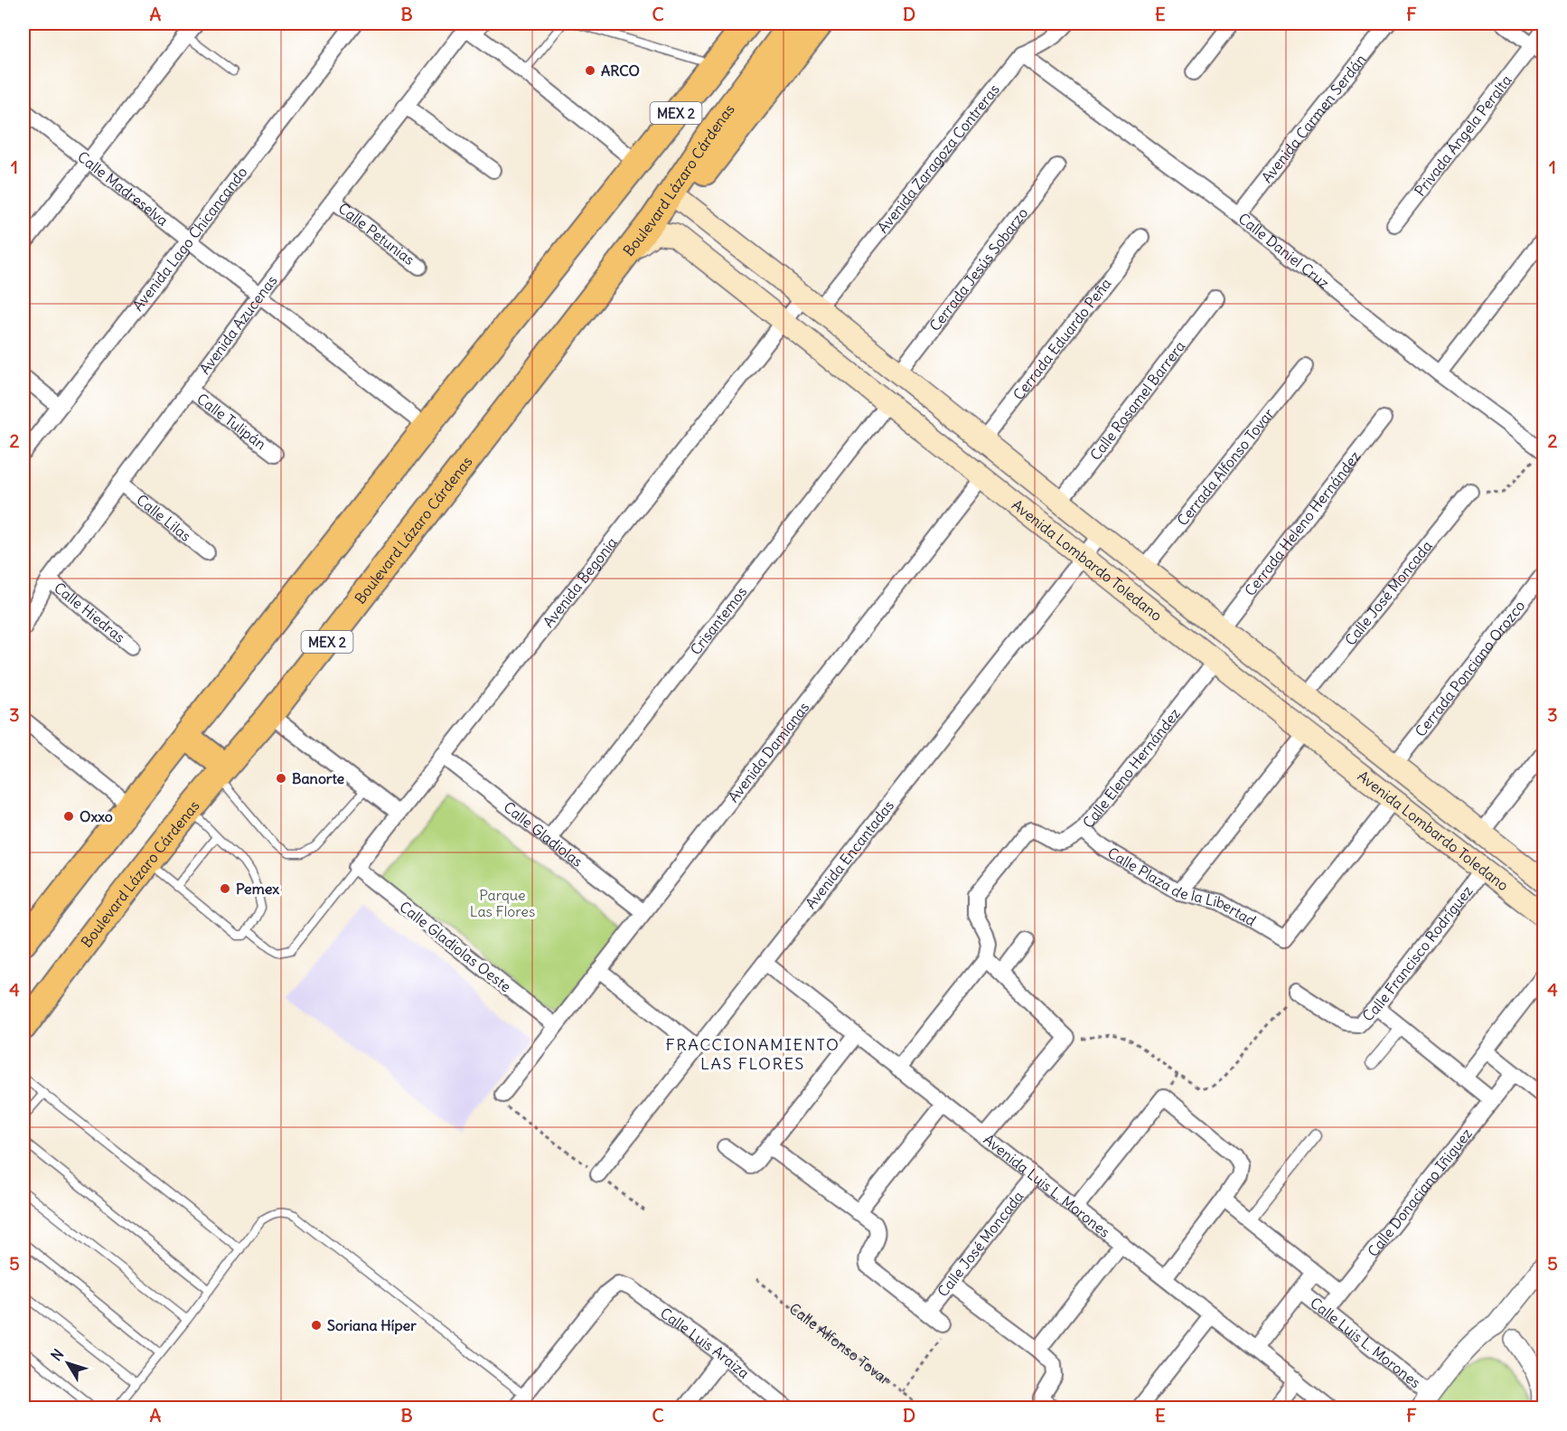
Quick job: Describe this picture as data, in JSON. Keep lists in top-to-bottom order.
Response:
{
  "streets": {
    "highway": ["MEX 2", "Boulevard Lázaro Cárdenas"],
    "main road": ["Avenida Lombardo Toledano"],
    "street": [
      "Avenida Carmen Serdán",
      "Privada Ángela Peralta",
      "Avenida Zaragoza Contreras",
      "Calle Madreselva",
      "Calle Petunias",
      "Avenida Lago Chicancando",
      "Calle Daniel Cruz",
      "Cerrada Jesús Sobarzo",
      "Avenida Azucenas",
      "Cerrada Eduardo Peña",
      "Calle Rosamel Barrera",
      "Calle Tulipán",
      "Cerrada Alfonso Tovar",
      "Calle Lilas",
      "Cerrada Heleno Hernández",
      "Avenida Begonia",
      "Calle José Moncada",
      "Calle Hiedras",
      "Crisantemos",
      "Cerrada Ponciano Orozco",
      "Avenida Damianas",
      "Calle Eleno Hernández",
      "Calle Gladiolas",
      "Avenida Encantadas",
      "Calle Plaza de la Libertad",
      "Calle Gladiolas Oeste",
      "Calle Francisco Rodríguez",
      "Avenida Luis L. Morones",
      "Calle Donaciano Iñiguez",
      "Calle Luis L. Morones",
      "Calle Luis Araiza"
    ],
    "path": ["Calle Alfonso Tovar"]
  },
  "crossings": [
    ["MEX 2", "Calle Madreselva"],
    ["Avenida Carmen Serdán", "Calle Daniel Cruz"],
    ["Avenida Zaragoza Contreras", "Calle Daniel Cruz"],
    ["Avenida Zaragoza Contreras", "Avenida Lombardo Toledano"],
    ["Avenida Zaragoza Contreras", "Avenida Begonia"],
    ["Boulevard Lázaro Cárdenas", "Avenida Lombardo Toledano"],
    ["Calle Madreselva", "Avenida Lago Chicancando"],
    ["Calle Madreselva", "Avenida Azucenas"],
    ["Calle Petunias", "Avenida Azucenas"],
    ["Cerrada Jesús Sobarzo", "Avenida Lombardo Toledano"],
    ["Avenida Azucenas", "Calle Tulipán"],
    ["Avenida Azucenas", "Calle Lilas"],
    ["Avenida Azucenas", "Calle Hiedras"],
    ["Cerrada Eduardo Peña", "Avenida Lombardo Toledano"],
    ["Calle Rosamel Barrera", "Avenida Lombardo Toledano"],
    ["Cerrada Alfonso Tovar", "Avenida Lombardo Toledano"],
    ["Cerrada Heleno Hernández", "Avenida Lombardo Toledano"],
    ["Avenida Lombardo Toledano", "Avenida Begonia"],
    ["Avenida Lombardo Toledano", "Calle José Moncada"],
    ["Avenida Lombardo Toledano", "Crisantemos"],
    ["Avenida Lombardo Toledano", "Cerrada Ponciano Orozco"],
    ["Avenida Lombardo Toledano", "Avenida Damianas"],
    ["Avenida Lombardo Toledano", "Calle Eleno Hernández"],
    ["Avenida Lombardo Toledano", "Avenida Encantadas"],
    ["Avenida Lombardo Toledano", "Calle Plaza de la Libertad"],
    ["Avenida Lombardo Toledano", "Calle Francisco Rodríguez"],
    ["Avenida Begonia", "Calle Gladiolas"],
    ["Avenida Begonia", "Calle Gladiolas Oeste"],
    ["Calle José Moncada", "Avenida Luis L. Morones"],
    ["Crisantemos", "Calle Gladiolas"],
    ["Avenida Damianas", "Calle Gladiolas"],
    ["Avenida Damianas", "Calle Gladiolas Oeste"],
    ["Calle Eleno Hernández", "Calle Plaza de la Libertad"],
    ["Avenida Encantadas", "Avenida Luis L. Morones"],
    ["Calle Donaciano Iñiguez", "Calle Luis L. Morones"]
  ],
  "districts": ["FRACCIONAMIENTO LAS FLORES"],
  "parks": ["Parque Las Flores"],
  "places": [
    "ARCO",
    "Banorte",
    "Oxxo",
    "Pemex",
    "Soriana Híper"
  ],
  "north": "top left",
  "grid": {
    "columns": [
      "A",
      "B",
      "C",
      "D",
      "E",
      "F"
    ],
    "rows": [
      "1",
      "2",
      "3",
      "4",
      "5"
    ]
  }
}
